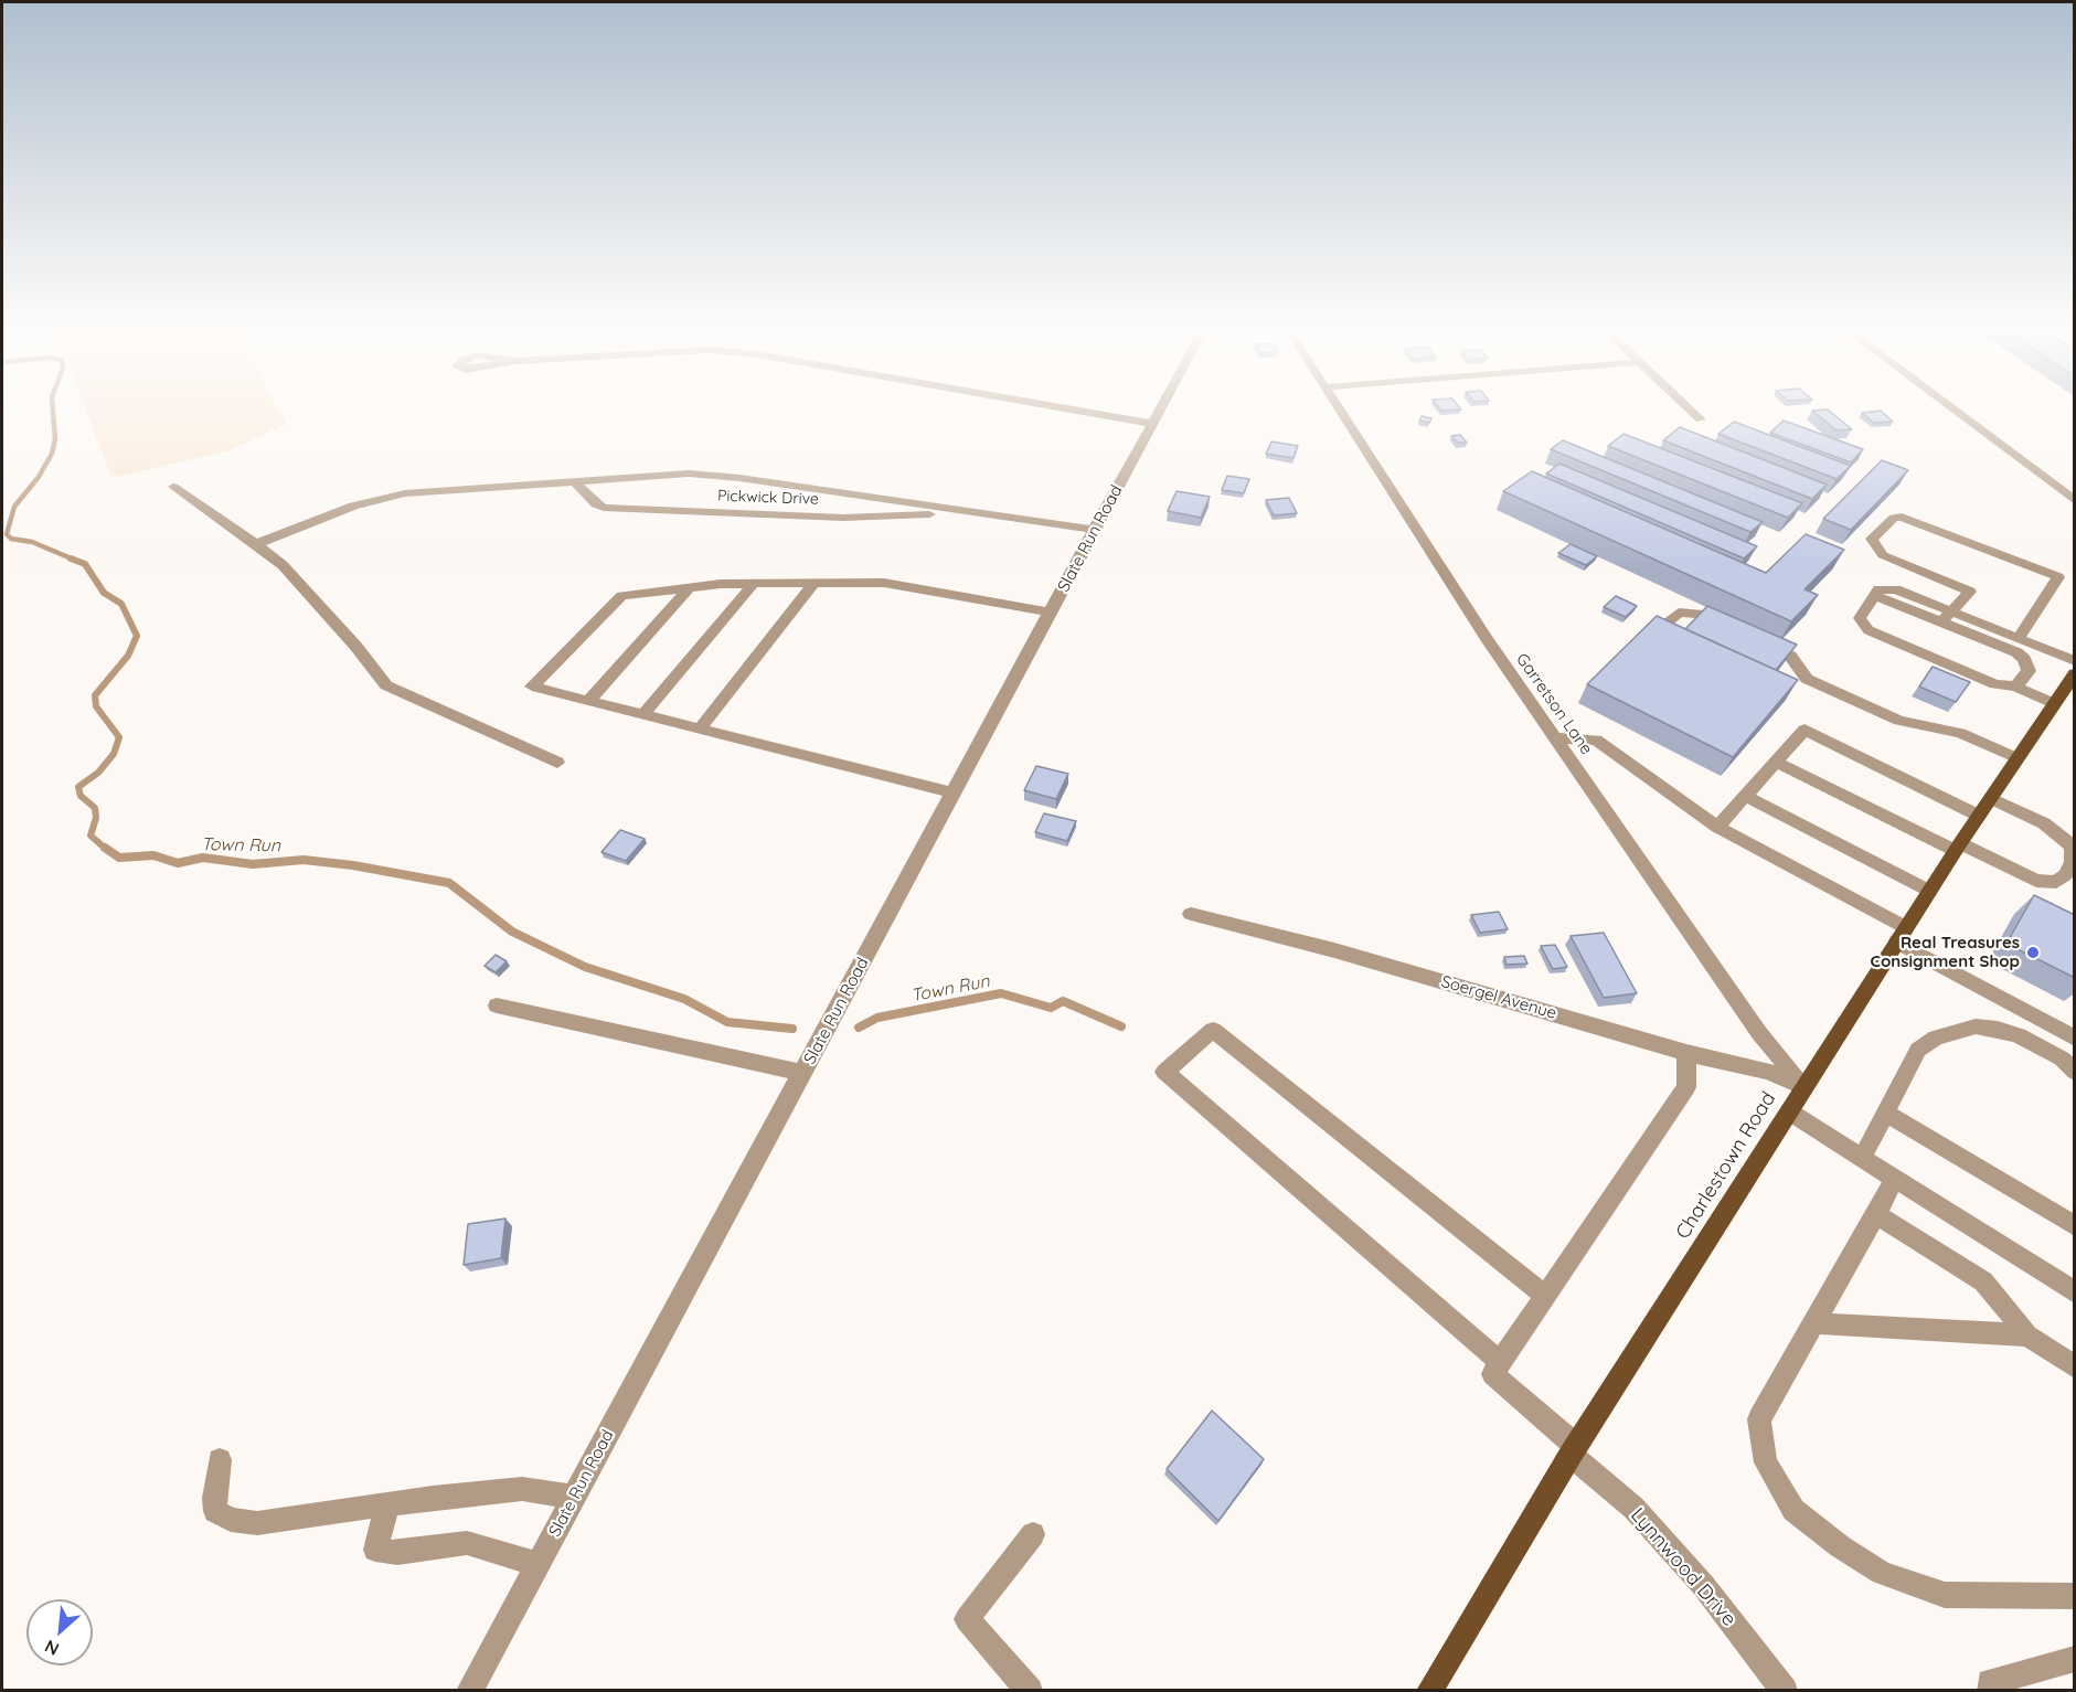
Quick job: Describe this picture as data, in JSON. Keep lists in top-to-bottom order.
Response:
{
  "streets": {
    "main road": ["Charlestown Road"],
    "street": [
      "Pickwick Drive",
      "Slate Run Road",
      "Garretson Lane",
      "Soergel Avenue",
      "Lynnwood Drive"
    ]
  },
  "crossings": [
    ["Pickwick Drive", "Slate Run Road"],
    ["Garretson Lane", "Soergel Avenue"],
    ["Garretson Lane", "Charlestown Road"],
    ["Soergel Avenue", "Charlestown Road"],
    ["Charlestown Road", "Lynnwood Drive"]
  ],
  "water": ["Town Run"],
  "places": ["Real Treasures Consignment Shop"],
  "north": "bottom left"
}
